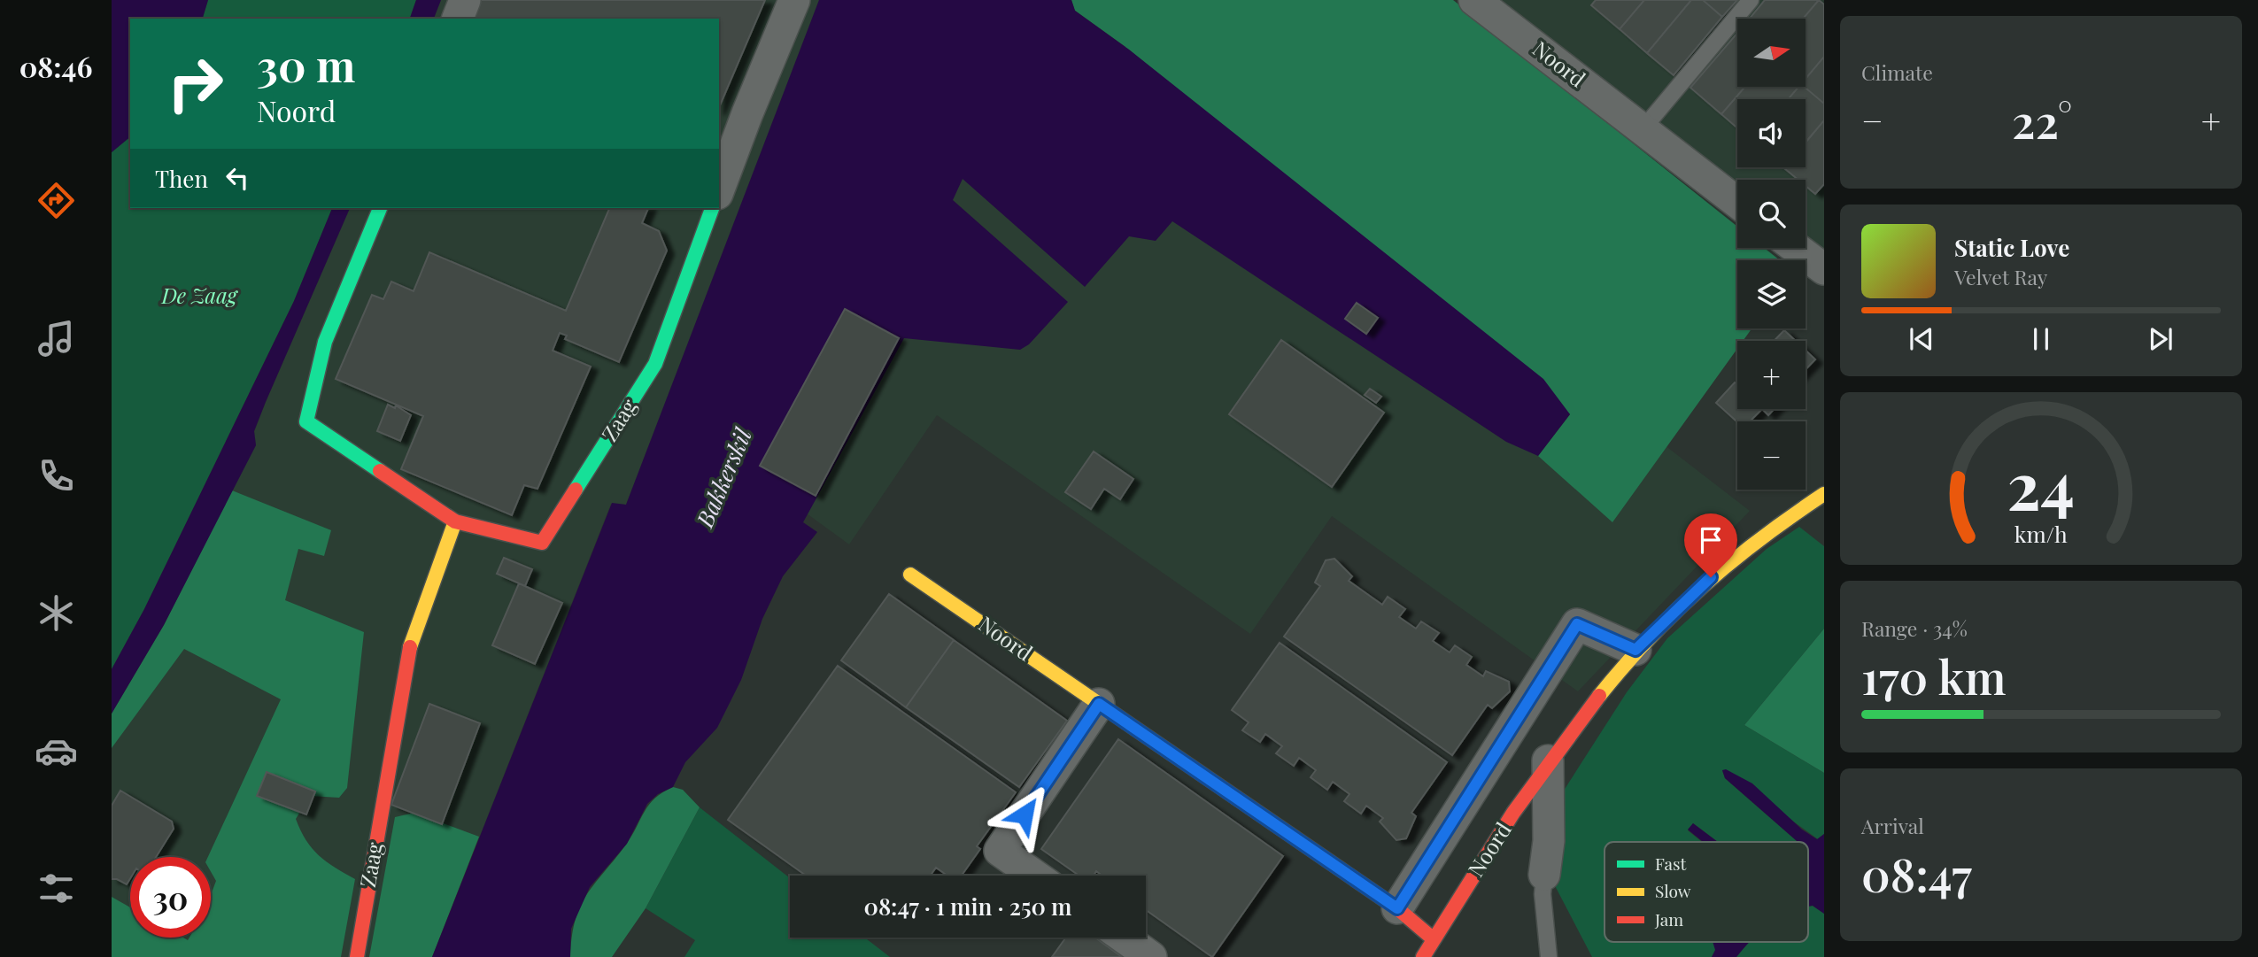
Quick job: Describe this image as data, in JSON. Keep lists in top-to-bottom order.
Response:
{
  "streets": {
    "street": ["Noord", "Zaag"]
  },
  "water": ["Bakkerskil"],
  "parks": ["De Zaag"],
  "legend": ["Fast", "Slow", "Jam"],
  "north": "right",
  "page": {
    "tabs": "08:46",
    "tile": [
      "Climate",
      ["Range · 34%", "170 km"],
      ["Arrival", "08:47"]
    ],
    "map_buttons": ["+", "−"],
    "turn": ["30 m", "Noord"],
    "heat": ["−", "22°", "+"],
    "then": "Then",
    "song": ["Static Love", "Velvet Ray"],
    "limit": "30",
    "trip": "08:47 · 1 min · 250 m",
    "gauge": ["24", "km/h"]
  }
}
